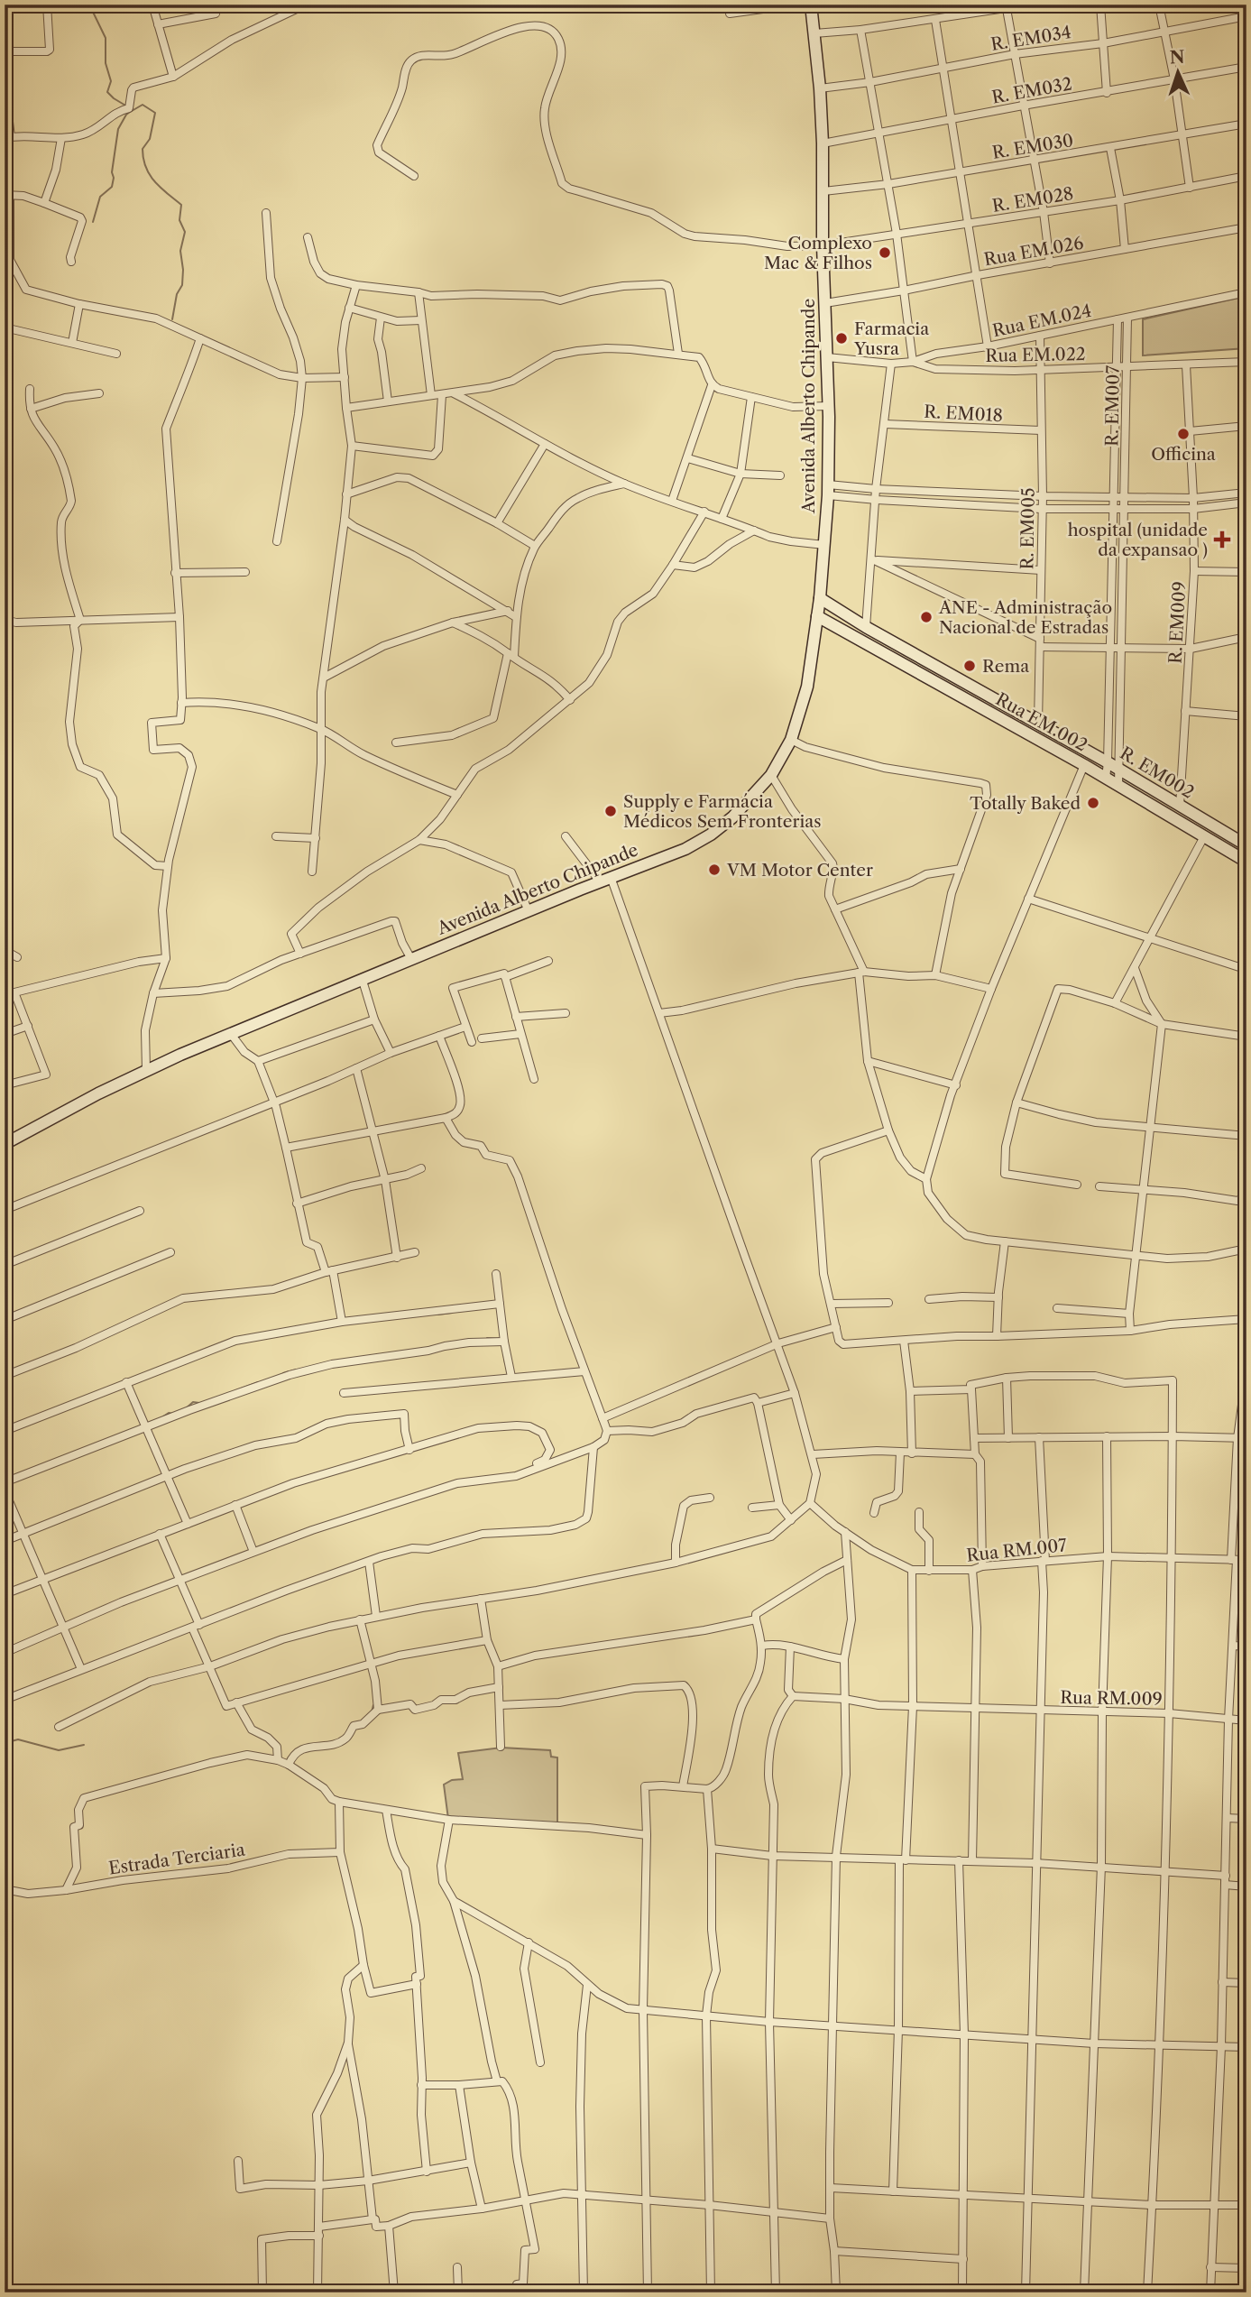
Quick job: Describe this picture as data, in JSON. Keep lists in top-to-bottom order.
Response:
{
  "streets": {
    "main road": ["Avenida Alberto Chipande", "Rua EM.002", "R. EM002"],
    "street": [
      "R. EM034",
      "R. EM032",
      "R. EM030",
      "R. EM028",
      "Rua EM.026",
      "Rua EM.024",
      "Rua EM.022",
      "R. EM007",
      "R. EM018",
      "R. EM005",
      "R. EM009",
      "Rua RM.007",
      "Rua RM.009",
      "Estrada Terciaria"
    ]
  },
  "crossings": [
    ["R. EM034", "Avenida Alberto Chipande"],
    ["R. EM032", "Avenida Alberto Chipande"],
    ["R. EM030", "Avenida Alberto Chipande"],
    ["R. EM028", "Avenida Alberto Chipande"],
    ["Rua EM.026", "Avenida Alberto Chipande"],
    ["Rua EM.024", "Rua EM.022"],
    ["Rua EM.024", "R. EM007"],
    ["Rua EM.024", "R. EM005"],
    ["Rua EM.022", "Avenida Alberto Chipande"],
    ["Rua EM.022", "R. EM007"],
    ["Rua EM.022", "R. EM005"],
    ["Rua EM.022", "R. EM009"],
    ["Avenida Alberto Chipande", "Rua EM.002"],
    ["Avenida Alberto Chipande", "R. EM002"],
    ["R. EM007", "Rua EM.002"],
    ["R. EM007", "R. EM002"],
    ["R. EM018", "R. EM005"],
    ["R. EM005", "R. EM002"],
    ["R. EM009", "R. EM002"]
  ],
  "places": {
    "other": [
      "Complexo Mac & Filhos",
      "Farmacia Yusra",
      "Officina",
      "ANE - Administração Nacional de Estradas",
      "Rema",
      "Totally Baked",
      "Supply e Farmácia Médicos Sem Fronterias",
      "VM Motor Center"
    ],
    "health": ["hospital (unidade da expansao )"]
  },
  "north": "top"
}
